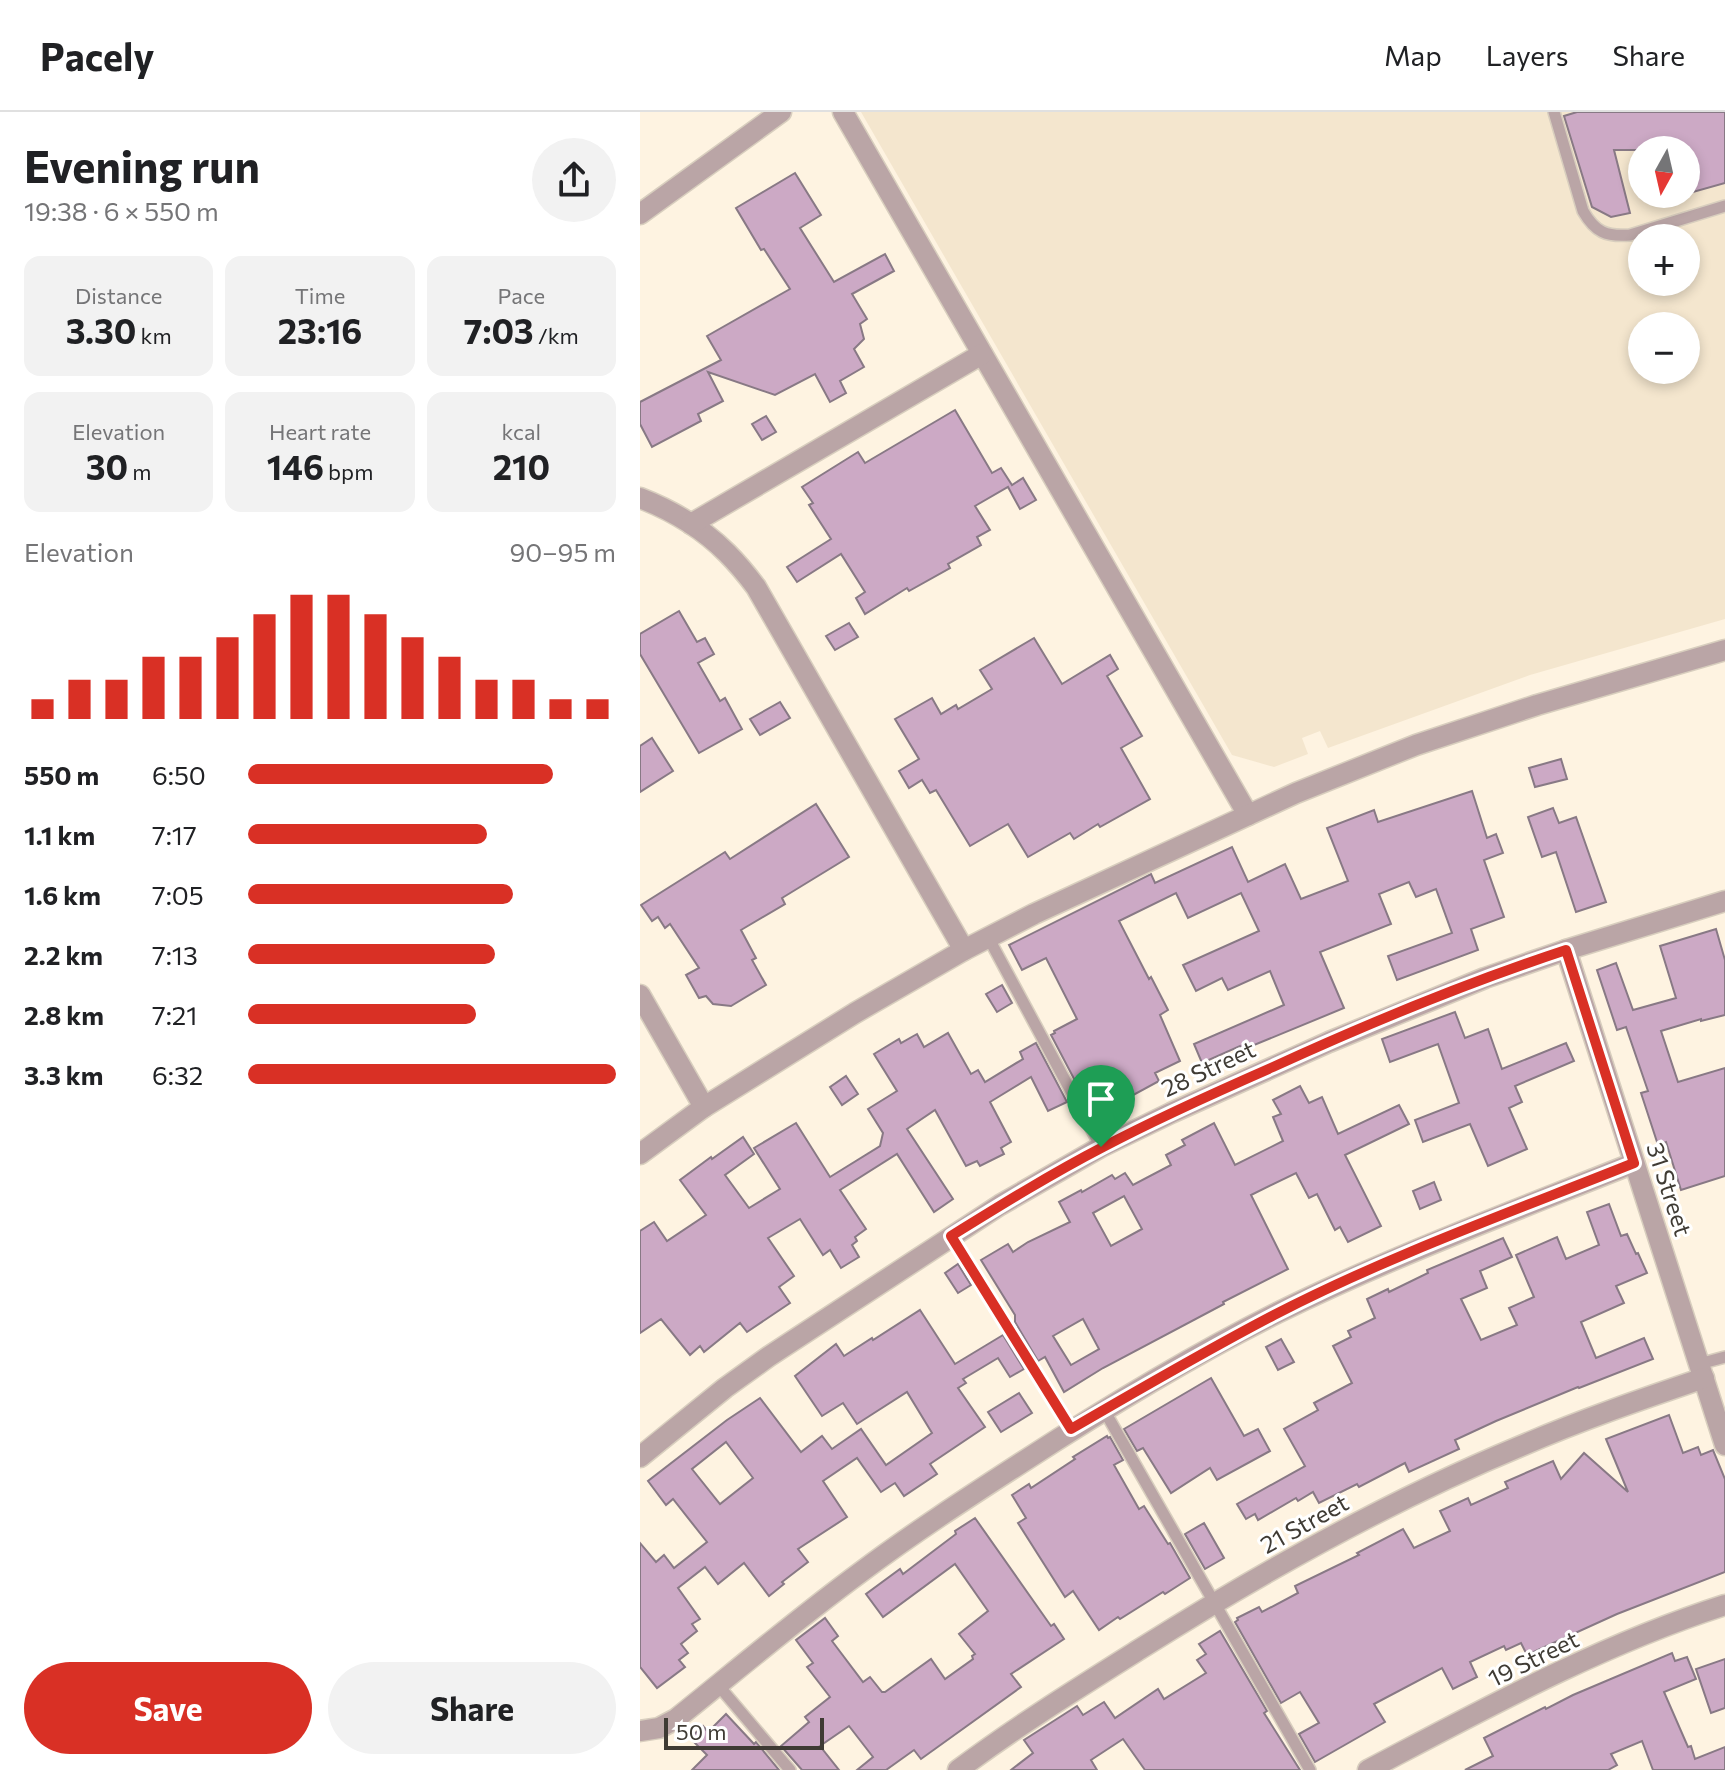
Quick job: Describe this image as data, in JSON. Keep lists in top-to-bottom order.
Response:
{
  "streets": {
    "street": [
      "28 Street",
      "31 Street",
      "21 Street",
      "19 Street"
    ]
  },
  "crossings": [
    ["28 Street", "31 Street"],
    ["31 Street", "21 Street"]
  ],
  "scale_bar": "50 m",
  "north": "bottom",
  "page": {
    "header": "Pacely",
    "nav": ["Map", "Layers", "Share"],
    "heading": ["Evening run", "19:38 · 6 × 550 m"],
    "map_buttons": ["+", "−"],
    "stats": [
      ["Distance", "3.30 km"],
      ["Time", "23:16"],
      ["Pace", "7:03 /km"],
      ["Elevation", "30 m"],
      ["Heart rate", "146 bpm"],
      ["kcal", "210"]
    ],
    "chart": ["Elevation", "90–95 m"],
    "list": [
      {
        "name": "550 m",
        "note": "6:50"
      },
      {
        "name": "1.1 km",
        "note": "7:17"
      },
      {
        "name": "1.6 km",
        "note": "7:05"
      },
      {
        "name": "2.2 km",
        "note": "7:13"
      },
      {
        "name": "2.8 km",
        "note": "7:21"
      },
      {
        "name": "3.3 km",
        "note": "6:32"
      }
    ],
    "buttons": ["Save", "Share"],
    "scale": "50 m"
  }
}
